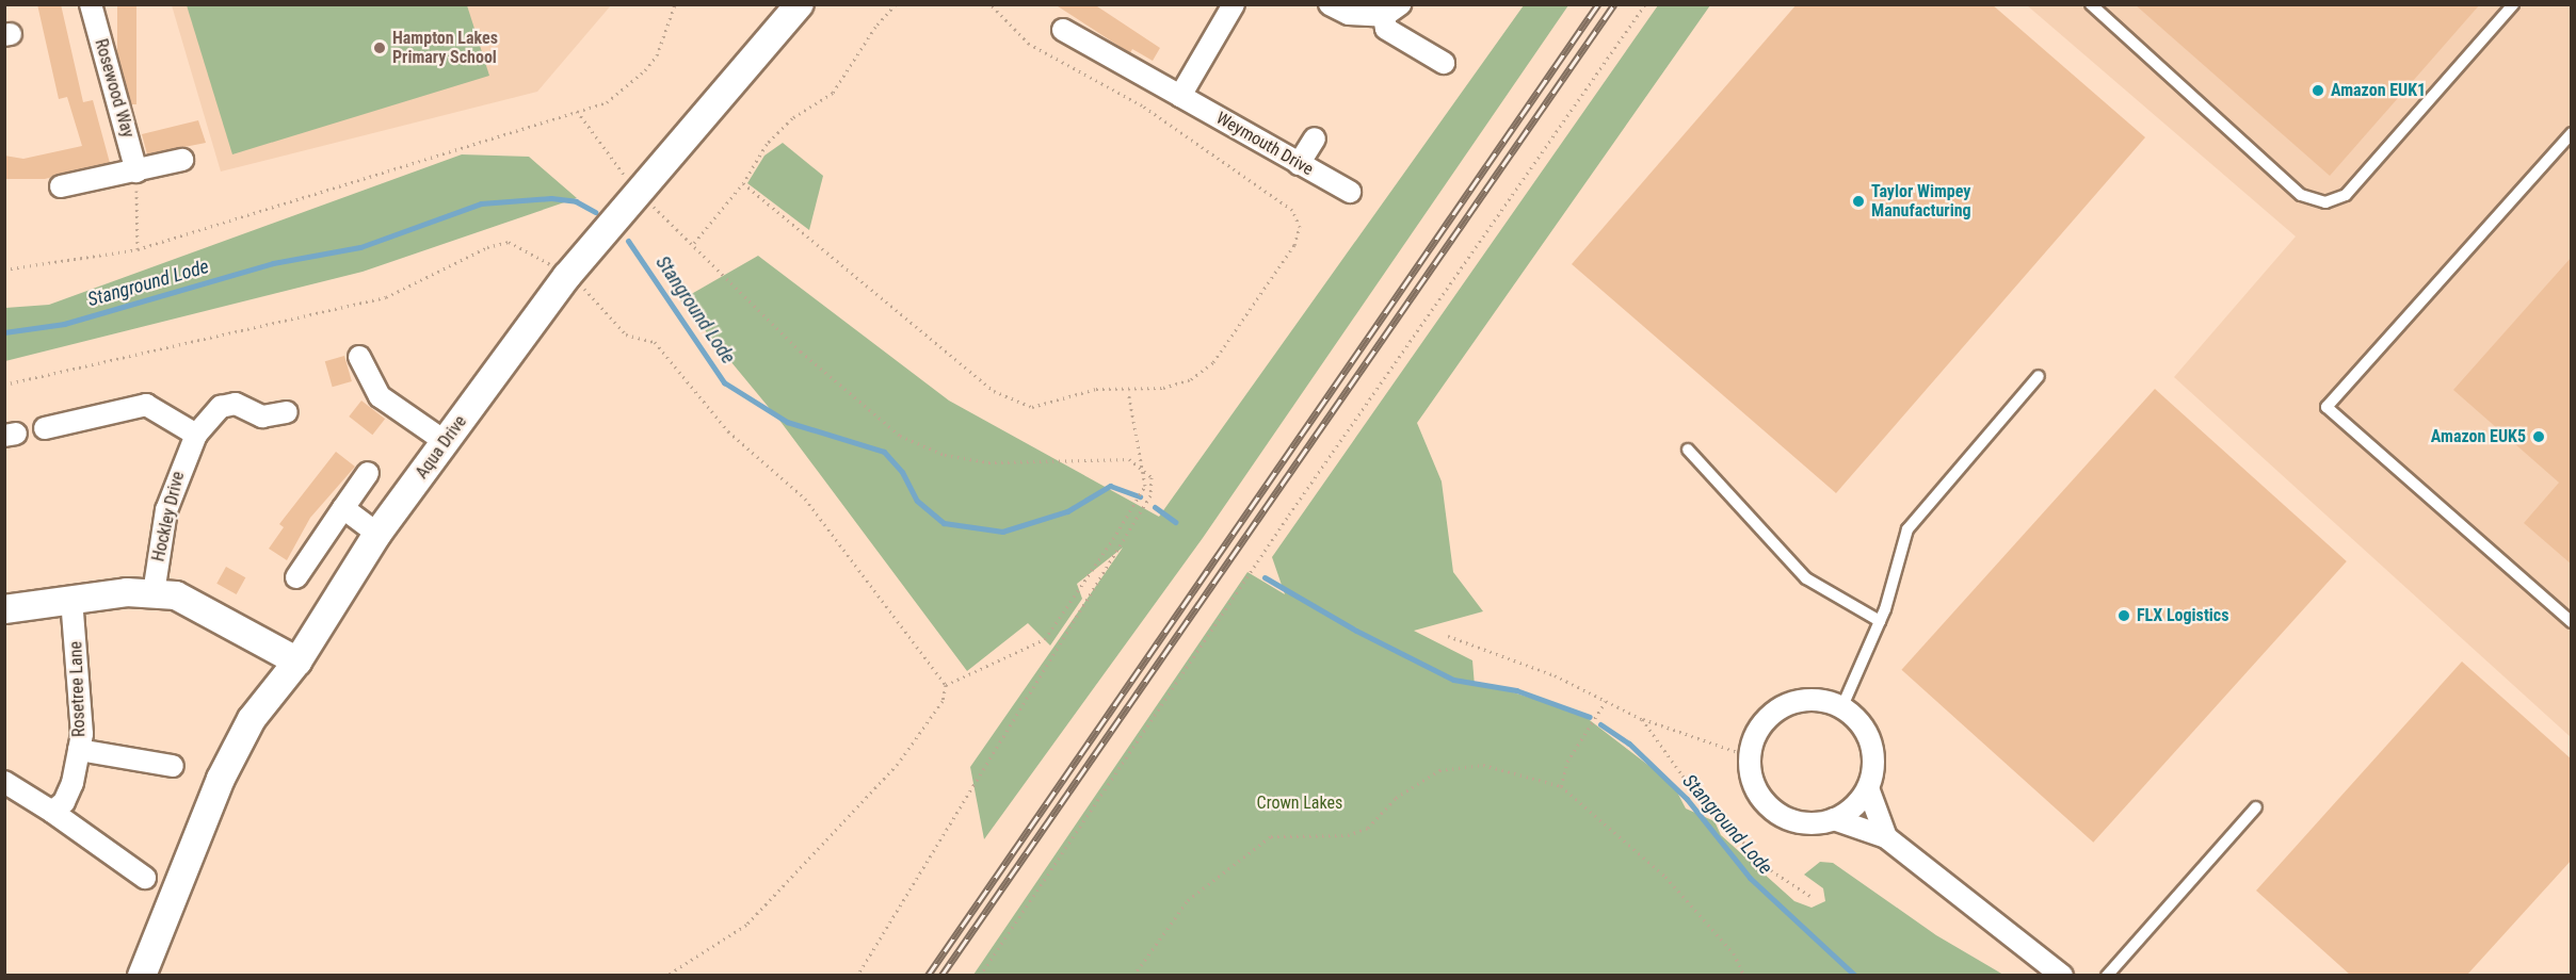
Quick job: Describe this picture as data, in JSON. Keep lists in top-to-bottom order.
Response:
{
  "streets": {
    "street": [
      "Rosewood Way",
      "Weymouth Drive",
      "Aqua Drive",
      "Hockley Drive",
      "Rosetree Lane"
    ]
  },
  "water": ["Stanground Lode"],
  "parks": ["Crown Lakes"],
  "places": [
    "Hampton Lakes Primary School",
    "Amazon EUK1",
    "Taylor Wimpey Manufacturing",
    "Amazon EUK5",
    "FLX Logistics"
  ]
}
